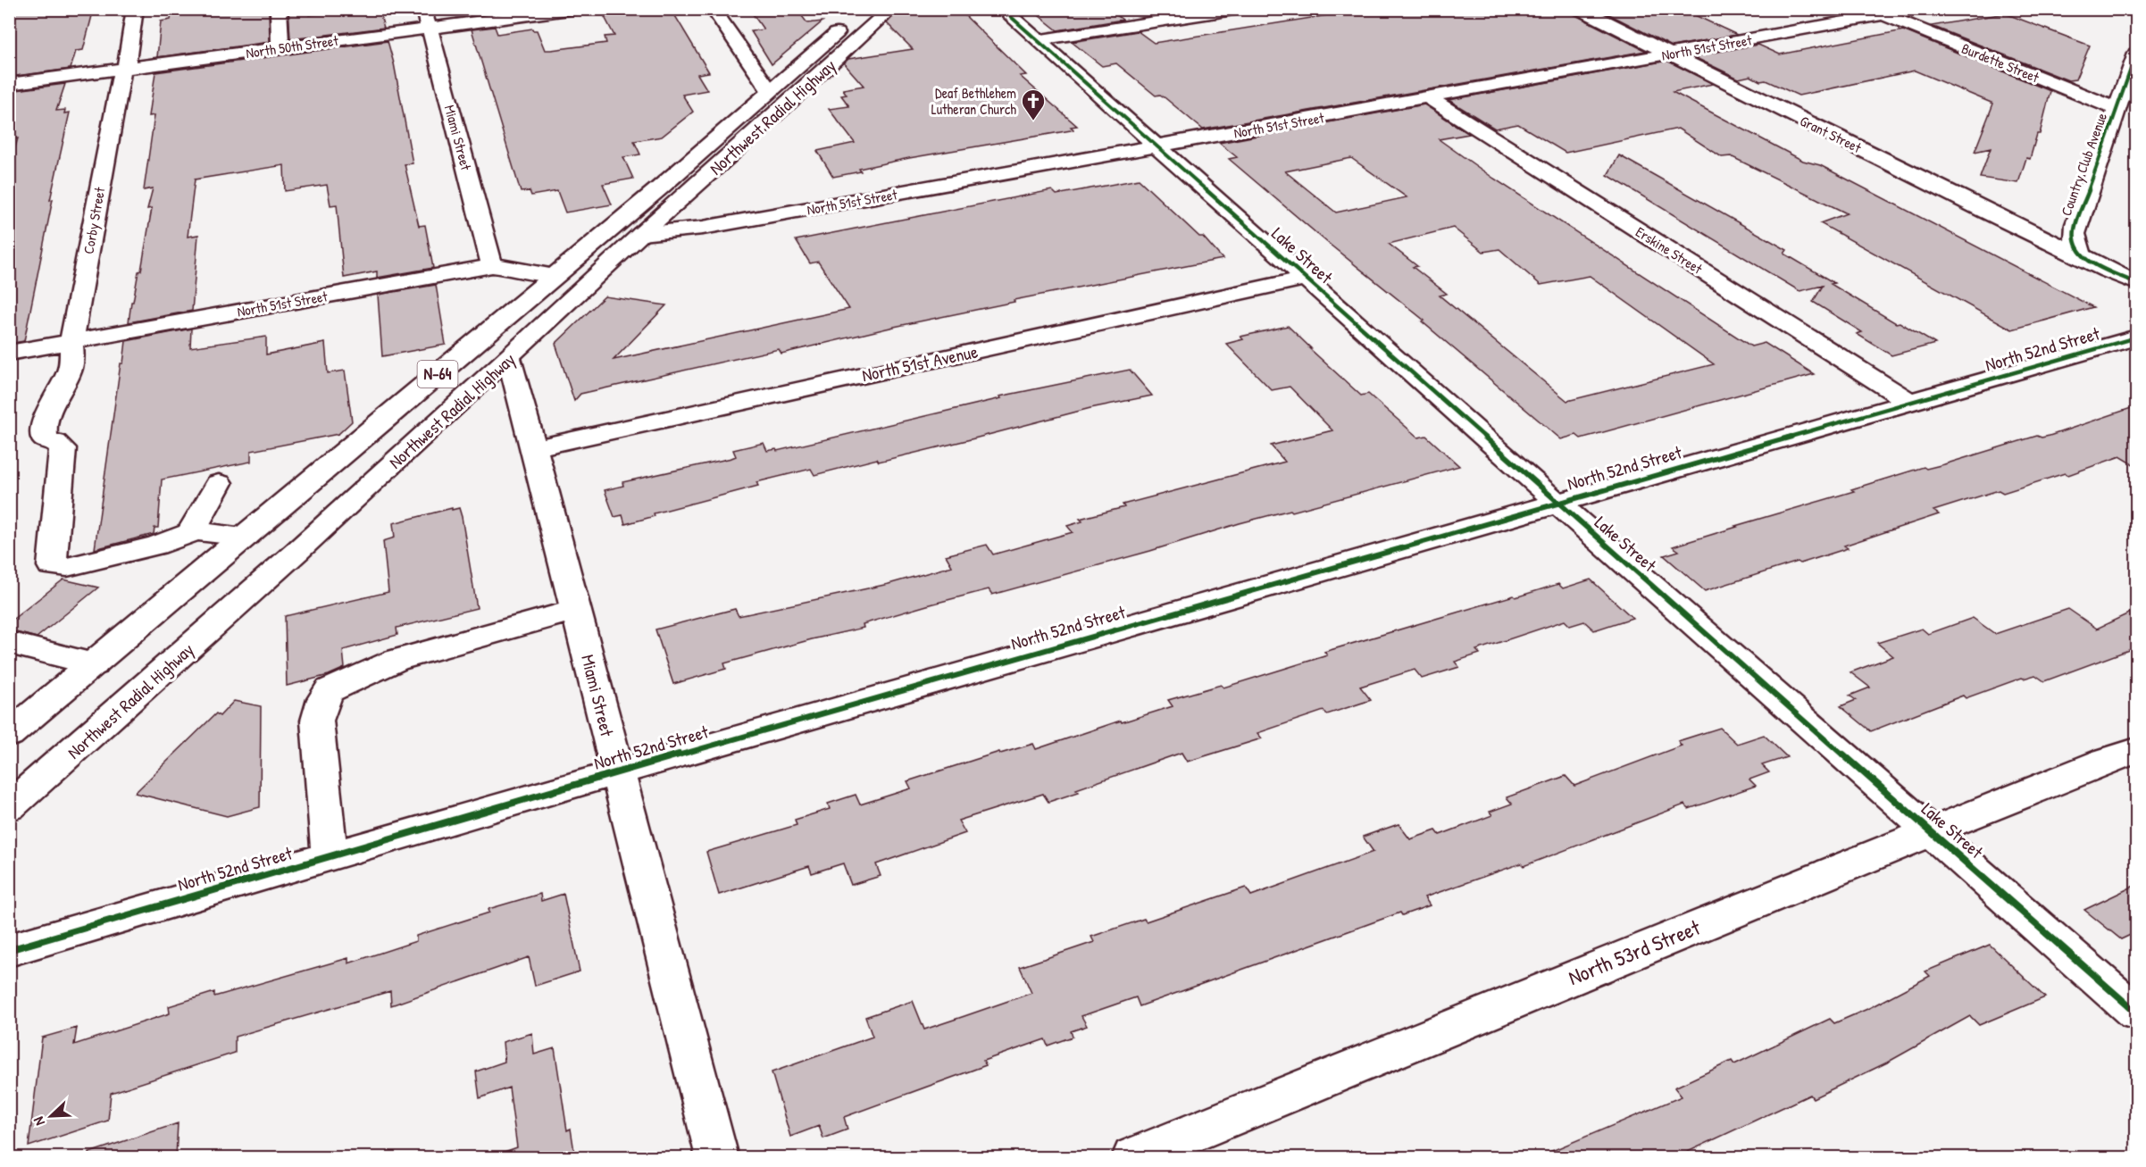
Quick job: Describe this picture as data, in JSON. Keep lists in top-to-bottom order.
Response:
{
  "streets": {
    "street": [
      "North 50th Street",
      "North 51st Street",
      "Burdette Street",
      "Northwest Radial Highway",
      "Grant Street",
      "Miami Street",
      "Country Club Avenue",
      "Corby Street",
      "Erskine Street",
      "Lake Street",
      "North 52nd Street",
      "North 51st Avenue",
      "N-64",
      "North 53rd Street"
    ]
  },
  "crossings": [
    ["North 50th Street", "Miami Street"],
    ["North 50th Street", "Corby Street"],
    ["North 51st Street", "Burdette Street"],
    ["North 51st Street", "Northwest Radial Highway"],
    ["North 51st Street", "Grant Street"],
    ["North 51st Street", "Miami Street"],
    ["North 51st Street", "Corby Street"],
    ["North 51st Street", "Erskine Street"],
    ["North 51st Street", "Lake Street"],
    ["Burdette Street", "Country Club Avenue"],
    ["Northwest Radial Highway", "Miami Street"],
    ["Grant Street", "Country Club Avenue"],
    ["Miami Street", "North 52nd Street"],
    ["Miami Street", "North 51st Avenue"],
    ["Erskine Street", "North 52nd Street"],
    ["Lake Street", "North 52nd Street"],
    ["Lake Street", "North 51st Avenue"],
    ["Lake Street", "North 53rd Street"]
  ],
  "places": {
    "church": ["Deaf Bethlehem Lutheran Church"]
  },
  "north": "bottom left"
}
